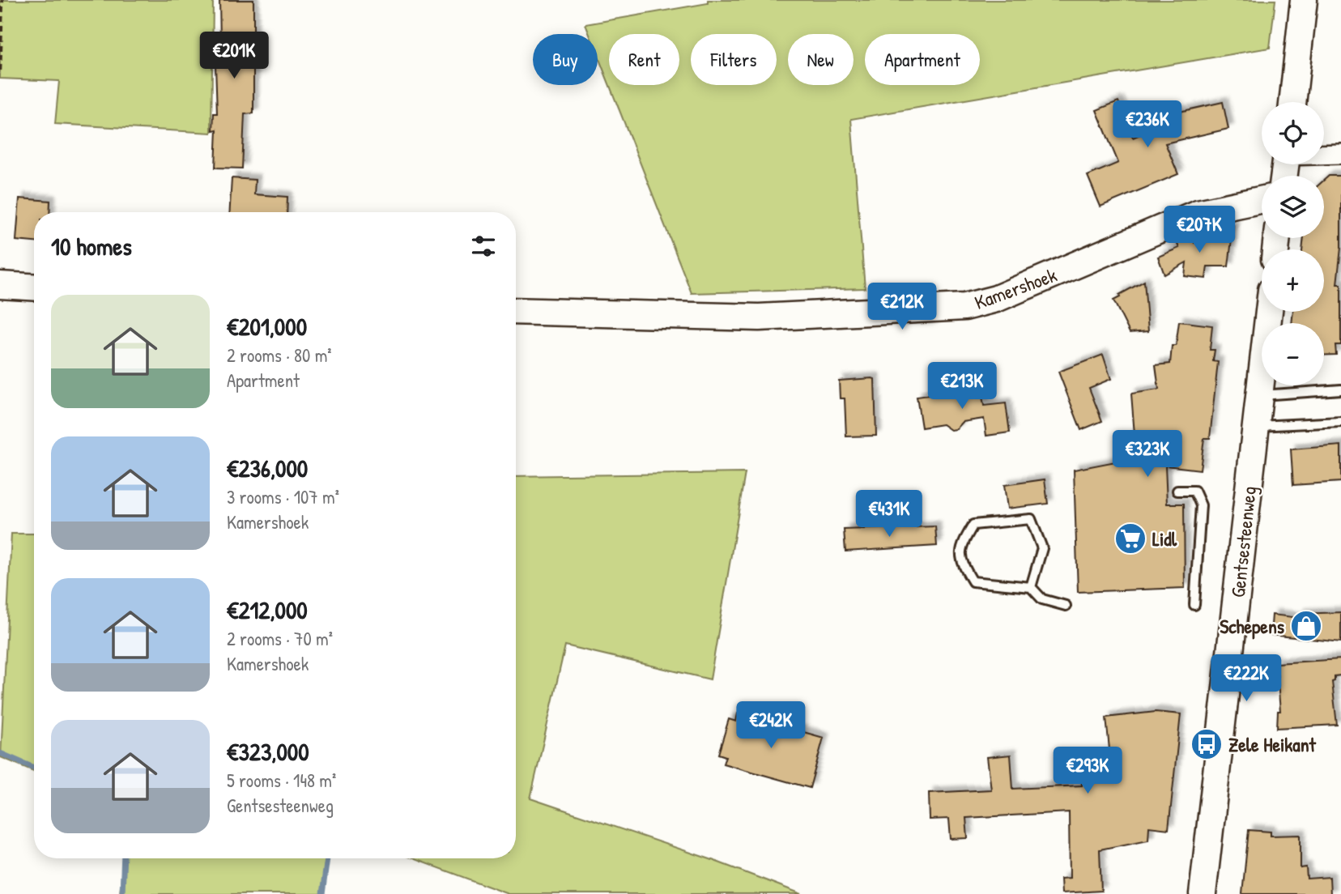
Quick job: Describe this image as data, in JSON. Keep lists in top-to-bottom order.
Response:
{
  "streets": {
    "street": ["Kamershoek", "Gentsesteenweg"]
  },
  "places": {
    "supermarket": ["Lidl"],
    "shop": ["Schepens"],
    "bus stop": ["Zele Heikant"]
  },
  "page": {
    "price": [
      "€201K",
      "€236K",
      "€207K",
      "€212K",
      "€213K",
      "€323K",
      "€431K",
      "€222K",
      "€242K",
      "€293K"
    ],
    "chip": [
      "Buy",
      "Rent",
      "Filters",
      "New",
      "Apartment"
    ],
    "map_buttons": ["+", "−"],
    "heading": "10 homes",
    "list": [
      {
        "name": "€201,000",
        "note": "2 rooms · 80 m² · Apartment"
      },
      {
        "name": "€236,000",
        "note": "3 rooms · 107 m² · Kamershoek"
      },
      {
        "name": "€212,000",
        "note": "2 rooms · 70 m² · Kamershoek"
      },
      {
        "name": "€323,000",
        "note": "5 rooms · 148 m² · Gentsesteenweg"
      }
    ]
  }
}
